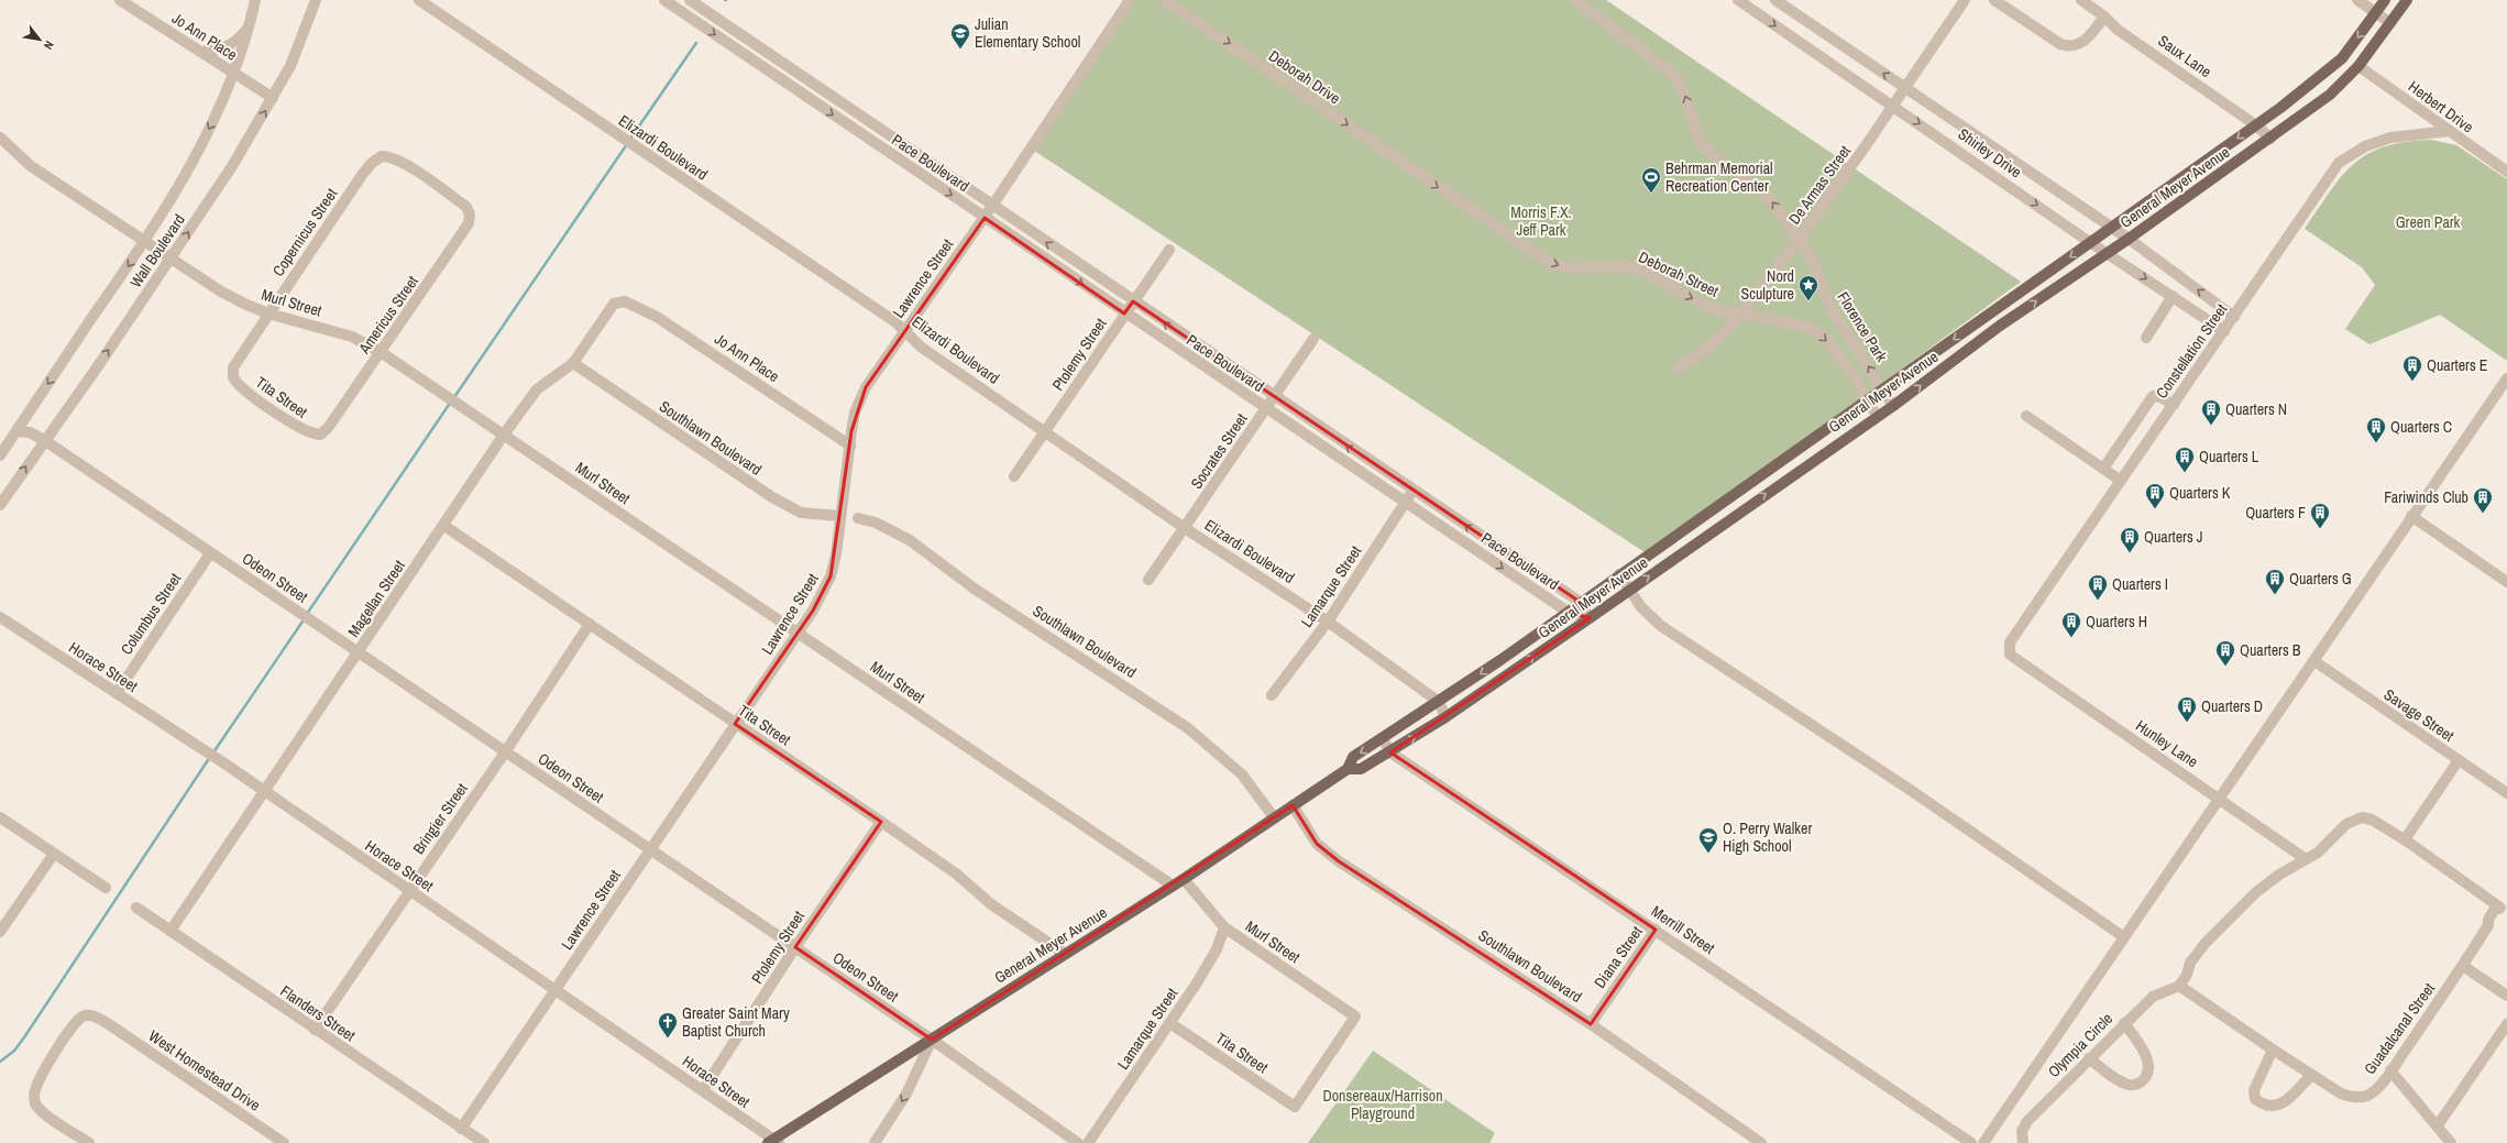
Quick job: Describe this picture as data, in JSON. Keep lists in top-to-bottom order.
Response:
{
  "streets": {
    "main road": ["General Meyer Avenue"],
    "street": [
      "Jo Ann Place",
      "Saux Lane",
      "Deborah Drive",
      "Herbert Drive",
      "Elizardi Boulevard",
      "Shirley Drive",
      "Pace Boulevard",
      "De Armas Street",
      "Copernicus Street",
      "Wall Boulevard",
      "Deborah Street",
      "Lawrence Street",
      "Murl Street",
      "Americus Street",
      "Florence Park",
      "Constellation Street",
      "Ptolemy Street",
      "Tita Street",
      "Southlawn Boulevard",
      "Socrates Street",
      "Odeon Street",
      "Lamarque Street",
      "Magellan Street",
      "Columbus Street",
      "Horace Street",
      "Savage Street",
      "Hunley Lane",
      "Bringier Street",
      "Merrill Street",
      "Diana Street",
      "Flanders Street",
      "Guadalcanal Street",
      "Olympia Circle",
      "West Homestead Drive"
    ]
  },
  "crossings": [
    ["Jo Ann Place", "Wall Boulevard"],
    ["Jo Ann Place", "Lawrence Street"],
    ["Jo Ann Place", "Magellan Street"],
    ["Saux Lane", "General Meyer Avenue"],
    ["Deborah Drive", "Deborah Street"],
    ["Herbert Drive", "General Meyer Avenue"],
    ["Herbert Drive", "Constellation Street"],
    ["Elizardi Boulevard", "General Meyer Avenue"],
    ["Elizardi Boulevard", "Lawrence Street"],
    ["Elizardi Boulevard", "Ptolemy Street"],
    ["Elizardi Boulevard", "Socrates Street"],
    ["Elizardi Boulevard", "Lamarque Street"],
    ["Shirley Drive", "De Armas Street"],
    ["Shirley Drive", "General Meyer Avenue"],
    ["Shirley Drive", "Constellation Street"],
    ["Pace Boulevard", "General Meyer Avenue"],
    ["Pace Boulevard", "Lawrence Street"],
    ["Pace Boulevard", "Ptolemy Street"],
    ["Pace Boulevard", "Socrates Street"],
    ["Pace Boulevard", "Lamarque Street"],
    ["De Armas Street", "Deborah Street"],
    ["De Armas Street", "Florence Park"],
    ["General Meyer Avenue", "Deborah Street"],
    ["General Meyer Avenue", "Murl Street"],
    ["General Meyer Avenue", "Florence Park"],
    ["General Meyer Avenue", "Tita Street"],
    ["General Meyer Avenue", "Southlawn Boulevard"],
    ["General Meyer Avenue", "Odeon Street"],
    ["General Meyer Avenue", "Horace Street"],
    ["General Meyer Avenue", "Merrill Street"],
    ["Copernicus Street", "Murl Street"],
    ["Copernicus Street", "Americus Street"],
    ["Copernicus Street", "Tita Street"],
    ["Wall Boulevard", "Murl Street"],
    ["Wall Boulevard", "Odeon Street"],
    ["Lawrence Street", "Murl Street"],
    ["Lawrence Street", "Tita Street"],
    ["Lawrence Street", "Southlawn Boulevard"],
    ["Lawrence Street", "Odeon Street"],
    ["Lawrence Street", "Horace Street"],
    ["Lawrence Street", "Flanders Street"],
    ["Murl Street", "Americus Street"],
    ["Murl Street", "Tita Street"],
    ["Murl Street", "Lamarque Street"],
    ["Murl Street", "Magellan Street"],
    ["Americus Street", "Tita Street"],
    ["Constellation Street", "Hunley Lane"],
    ["Ptolemy Street", "Tita Street"],
    ["Ptolemy Street", "Odeon Street"],
    ["Ptolemy Street", "Horace Street"],
    ["Tita Street", "Lamarque Street"],
    ["Tita Street", "Magellan Street"],
    ["Tita Street", "Bringier Street"],
    ["Southlawn Boulevard", "Magellan Street"],
    ["Southlawn Boulevard", "Diana Street"],
    ["Odeon Street", "Magellan Street"],
    ["Odeon Street", "Columbus Street"],
    ["Odeon Street", "Bringier Street"],
    ["Magellan Street", "Horace Street"],
    ["Magellan Street", "Flanders Street"],
    ["Columbus Street", "Horace Street"],
    ["Horace Street", "Bringier Street"],
    ["Bringier Street", "Flanders Street"],
    ["Merrill Street", "Diana Street"],
    ["Guadalcanal Street", "Olympia Circle"]
  ],
  "one_way": ["Deborah Drive", "Deborah Street", "Florence Park"],
  "parks": ["Morris F.X. Jeff Park", "Green Park", "Donsereaux/Harrison Playground"],
  "places": {
    "school or university": ["Julian Elementary School", "O. Perry Walker High School"],
    "sports": ["Behrman Memorial Recreation Center"],
    "place": ["Nord Sculpture"],
    "building": [
      "Quarters E",
      "Quarters N",
      "Quarters C",
      "Quarters L",
      "Quarters K",
      "Fariwinds Club",
      "Quarters F",
      "Quarters J",
      "Quarters G",
      "Quarters I",
      "Quarters H",
      "Quarters B",
      "Quarters D"
    ],
    "church": ["Greater Saint Mary Baptist Church"]
  },
  "north": "bottom right"
}
